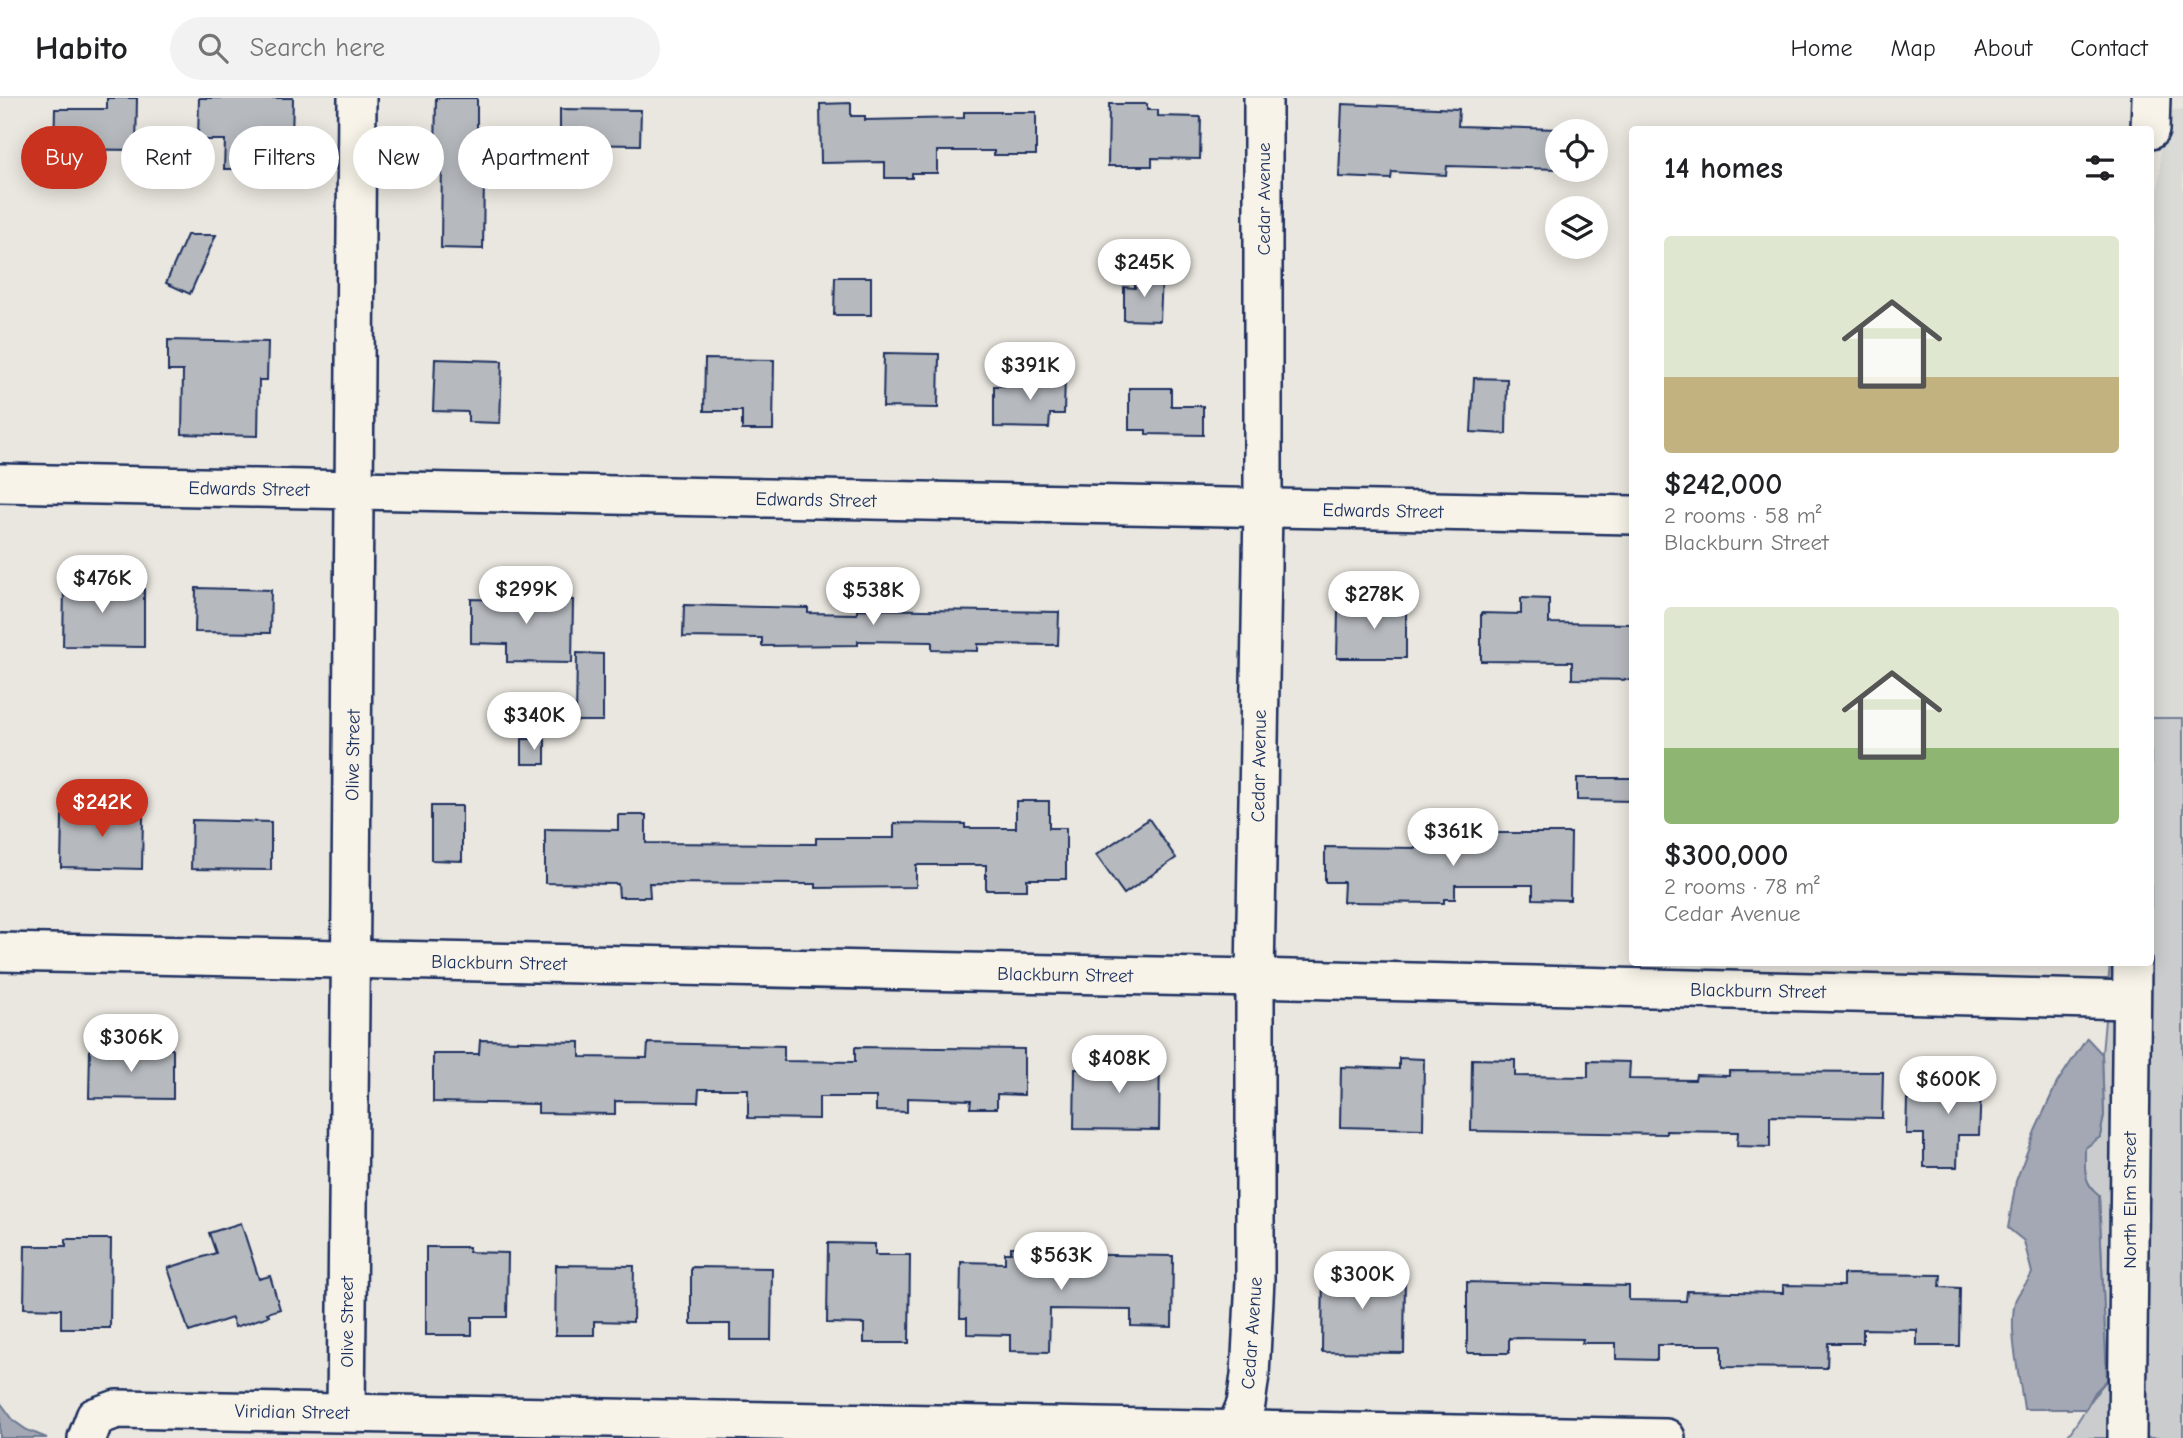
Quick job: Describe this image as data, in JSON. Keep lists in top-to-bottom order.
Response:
{
  "streets": {
    "street": [
      "Cedar Avenue",
      "Edwards Street",
      "Olive Street",
      "Blackburn Street",
      "North Elm Street",
      "Viridian Street"
    ]
  },
  "crossings": [
    ["Cedar Avenue", "Edwards Street"],
    ["Cedar Avenue", "Blackburn Street"],
    ["Cedar Avenue", "Viridian Street"],
    ["Edwards Street", "Olive Street"],
    ["Olive Street", "Blackburn Street"],
    ["Olive Street", "Viridian Street"],
    ["Blackburn Street", "North Elm Street"]
  ],
  "page": {
    "header": "Habito",
    "search": "Search here",
    "nav": [
      "Home",
      "Map",
      "About",
      "Contact"
    ],
    "chip": [
      "Buy",
      "Rent",
      "Filters",
      "New",
      "Apartment"
    ],
    "heading": "14 homes",
    "list": [
      {
        "name": "$242,000",
        "note": "2 rooms · 58 m² · Blackburn Street"
      },
      {
        "name": "$300,000",
        "note": "2 rooms · 78 m² · Cedar Avenue"
      }
    ],
    "price": [
      "$245K",
      "$391K",
      "$476K",
      "$299K",
      "$538K",
      "$278K",
      "$340K",
      "$242K",
      "$361K",
      "$306K",
      "$408K",
      "$600K",
      "$563K",
      "$300K"
    ]
  }
}
